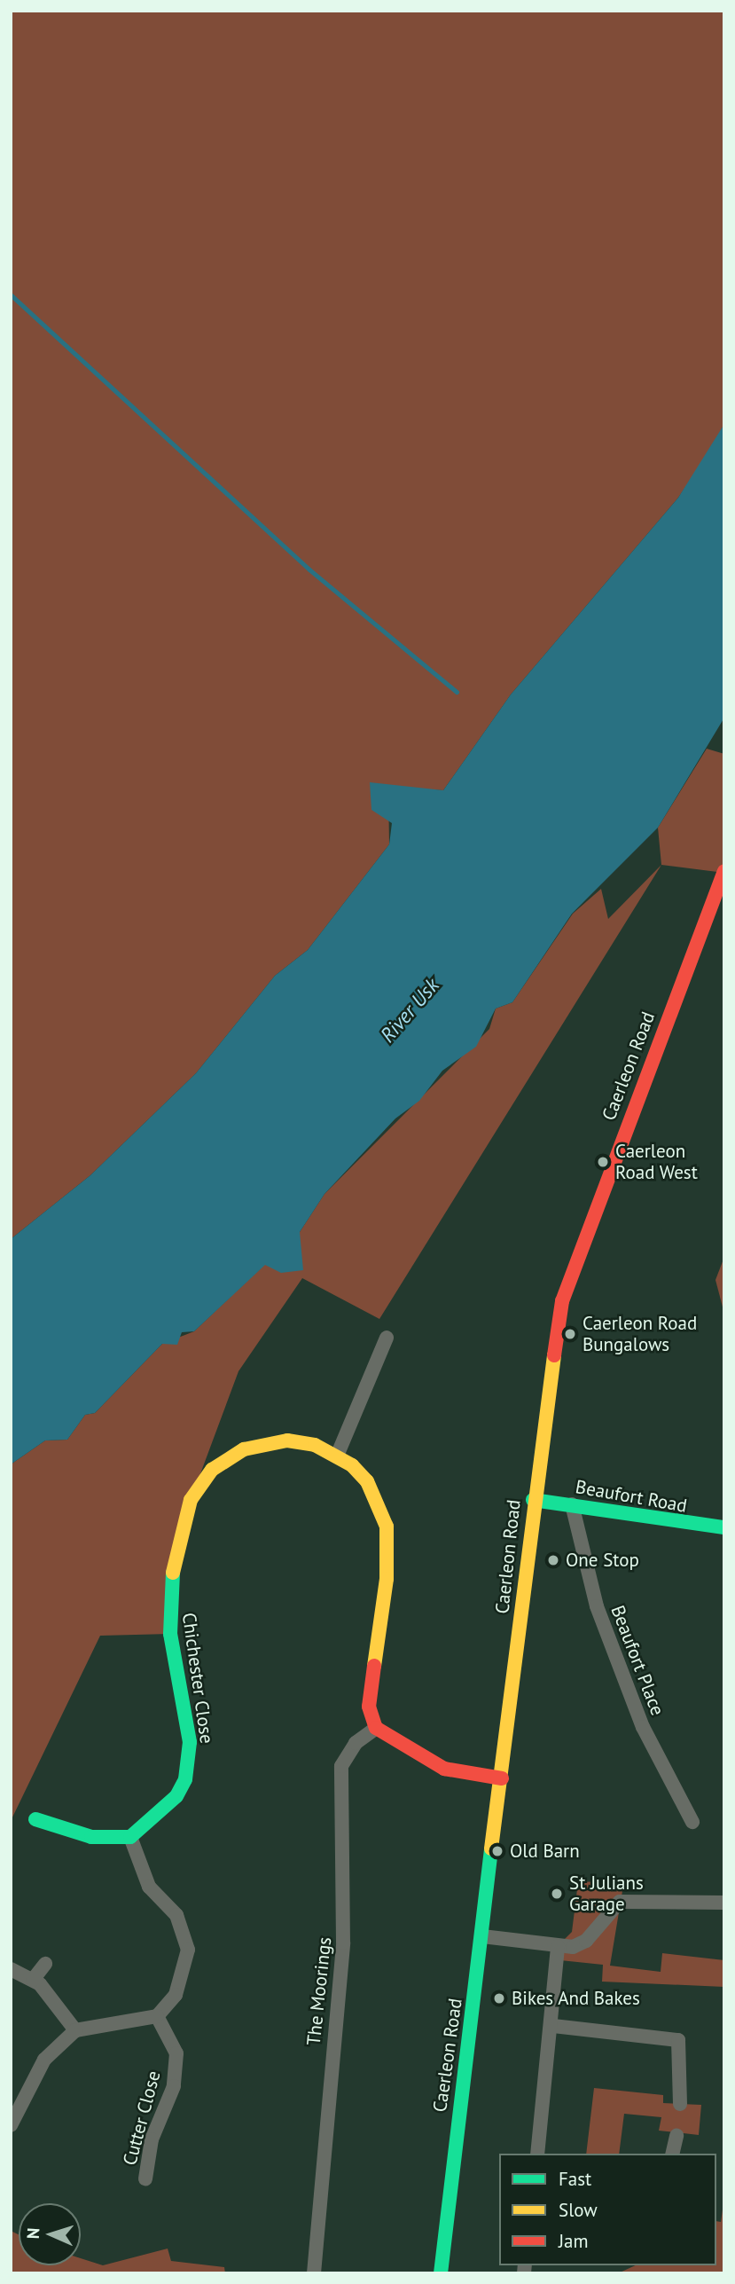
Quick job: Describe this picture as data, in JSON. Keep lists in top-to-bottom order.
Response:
{
  "streets": {
    "main road": ["Caerleon Road", "Beaufort Road", "Chichester Close"],
    "street": ["Beaufort Place", "The Moorings", "Cutter Close"]
  },
  "crossings": [
    ["Caerleon Road", "Beaufort Road"],
    ["Beaufort Road", "Beaufort Place"]
  ],
  "water": ["River Usk"],
  "places": [
    "Caerleon Road West",
    "Caerleon Road Bungalows",
    "One Stop",
    "Old Barn",
    "St Julians Garage",
    "Bikes And Bakes"
  ],
  "legend": ["Fast", "Slow", "Jam"],
  "north": "left"
}
